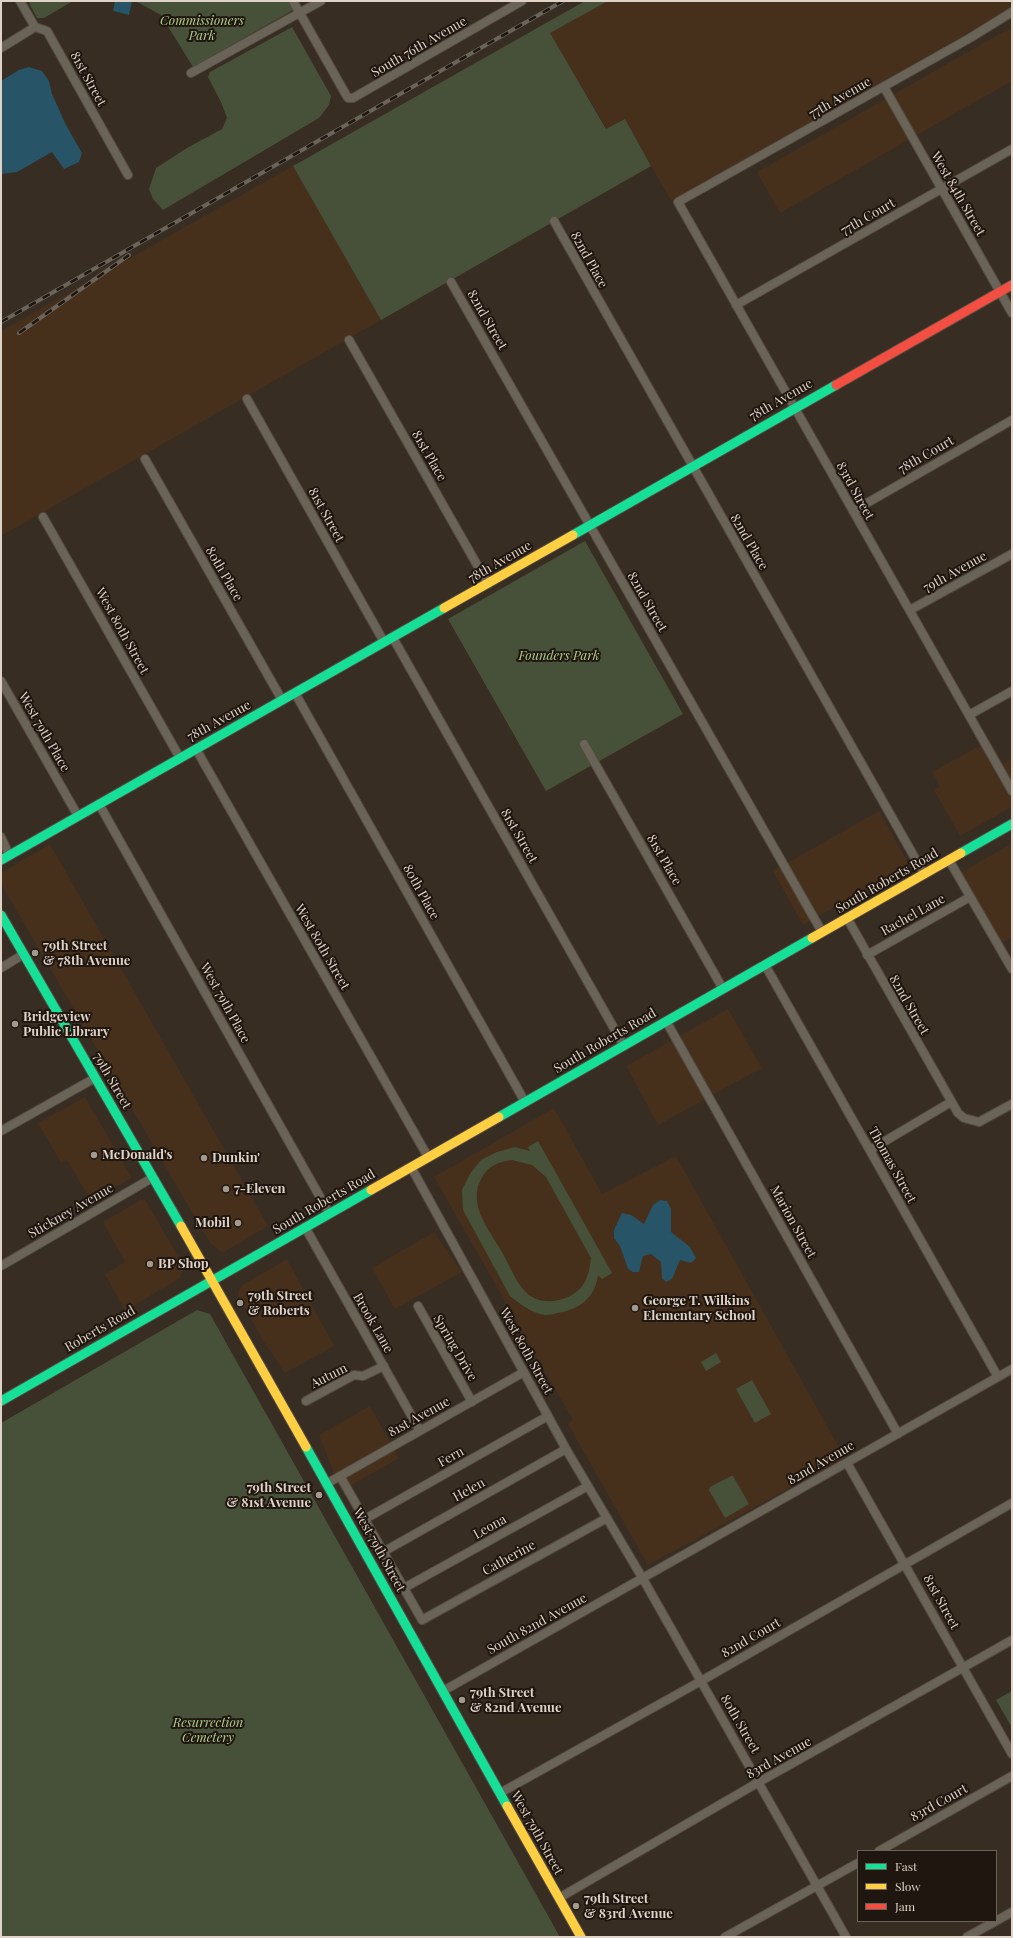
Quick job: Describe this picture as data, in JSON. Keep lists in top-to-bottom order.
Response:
{
  "streets": {
    "street": [
      "South 76th Avenue",
      "81st Street",
      "77th Avenue",
      "West 84th Street",
      "77th Court",
      "82nd Place",
      "82nd Street",
      "78th Avenue",
      "78th Court",
      "81st Place",
      "83rd Street",
      "79th Avenue",
      "80th Place",
      "West 80th Street",
      "West 79th Place",
      "South Roberts Road",
      "Rachel Lane",
      "79th Street",
      "Thomas Street",
      "Stickney Avenue",
      "Marion Street",
      "Brook Lane",
      "Roberts Road",
      "Spring Drive",
      "Autum",
      "81st Avenue",
      "Fern",
      "82nd Avenue",
      "Helen",
      "Leona",
      "West 79th Street",
      "Catherine",
      "South 82nd Avenue",
      "82nd Court",
      "80th Street",
      "83rd Avenue",
      "83rd Court"
    ]
  },
  "crossings": [
    ["81st Street", "78th Avenue"],
    ["81st Street", "South Roberts Road"],
    ["81st Street", "82nd Avenue"],
    ["81st Street", "82nd Court"],
    ["81st Street", "83rd Avenue"],
    ["77th Avenue", "West 84th Street"],
    ["77th Avenue", "83rd Street"],
    ["West 84th Street", "77th Court"],
    ["West 84th Street", "78th Avenue"],
    ["77th Court", "83rd Street"],
    ["82nd Place", "78th Avenue"],
    ["82nd Place", "South Roberts Road"],
    ["82nd Street", "78th Avenue"],
    ["82nd Street", "South Roberts Road"],
    ["82nd Street", "Rachel Lane"],
    ["78th Avenue", "81st Place"],
    ["78th Avenue", "83rd Street"],
    ["78th Avenue", "80th Place"],
    ["78th Avenue", "West 80th Street"],
    ["78th Avenue", "West 79th Place"],
    ["78th Court", "83rd Street"],
    ["81st Place", "South Roberts Road"],
    ["83rd Street", "79th Avenue"],
    ["80th Place", "South Roberts Road"],
    ["West 80th Street", "South Roberts Road"],
    ["West 80th Street", "81st Avenue"],
    ["West 80th Street", "Fern"],
    ["West 80th Street", "Helen"],
    ["West 80th Street", "Leona"],
    ["West 80th Street", "Catherine"],
    ["West 80th Street", "80th Street"],
    ["West 79th Place", "South Roberts Road"],
    ["South Roberts Road", "Thomas Street"],
    ["South Roberts Road", "Marion Street"],
    ["South Roberts Road", "Brook Lane"],
    ["South Roberts Road", "Roberts Road"],
    ["South Roberts Road", "West 79th Street"],
    ["79th Street", "Stickney Avenue"],
    ["79th Street", "West 79th Street"],
    ["Thomas Street", "82nd Avenue"],
    ["Stickney Avenue", "West 79th Street"],
    ["Marion Street", "82nd Avenue"],
    ["Brook Lane", "Autum"],
    ["Brook Lane", "81st Avenue"],
    ["Roberts Road", "West 79th Street"],
    ["Spring Drive", "81st Avenue"],
    ["81st Avenue", "West 79th Street"],
    ["82nd Avenue", "South 82nd Avenue"],
    ["82nd Avenue", "80th Street"],
    ["Leona", "Catherine"],
    ["West 79th Street", "South 82nd Avenue"],
    ["West 79th Street", "82nd Court"],
    ["West 79th Street", "83rd Avenue"],
    ["South 82nd Avenue", "80th Street"],
    ["82nd Court", "80th Street"],
    ["80th Street", "83rd Avenue"]
  ],
  "parks": ["Commissioners Park", "Founders Park", "Resurrection Cemetery"],
  "places": [
    "79th Street & 78th Avenue",
    "Bridgeview Public Library",
    "McDonald's",
    "Dunkin'",
    "7-Eleven",
    "Mobil",
    "BP Shop",
    "79th Street & Roberts",
    "George T. Wilkins Elementary School",
    "79th Street & 81st Avenue",
    "79th Street & 82nd Avenue",
    "79th Street & 83rd Avenue"
  ],
  "legend": ["Fast", "Slow", "Jam"]
}
